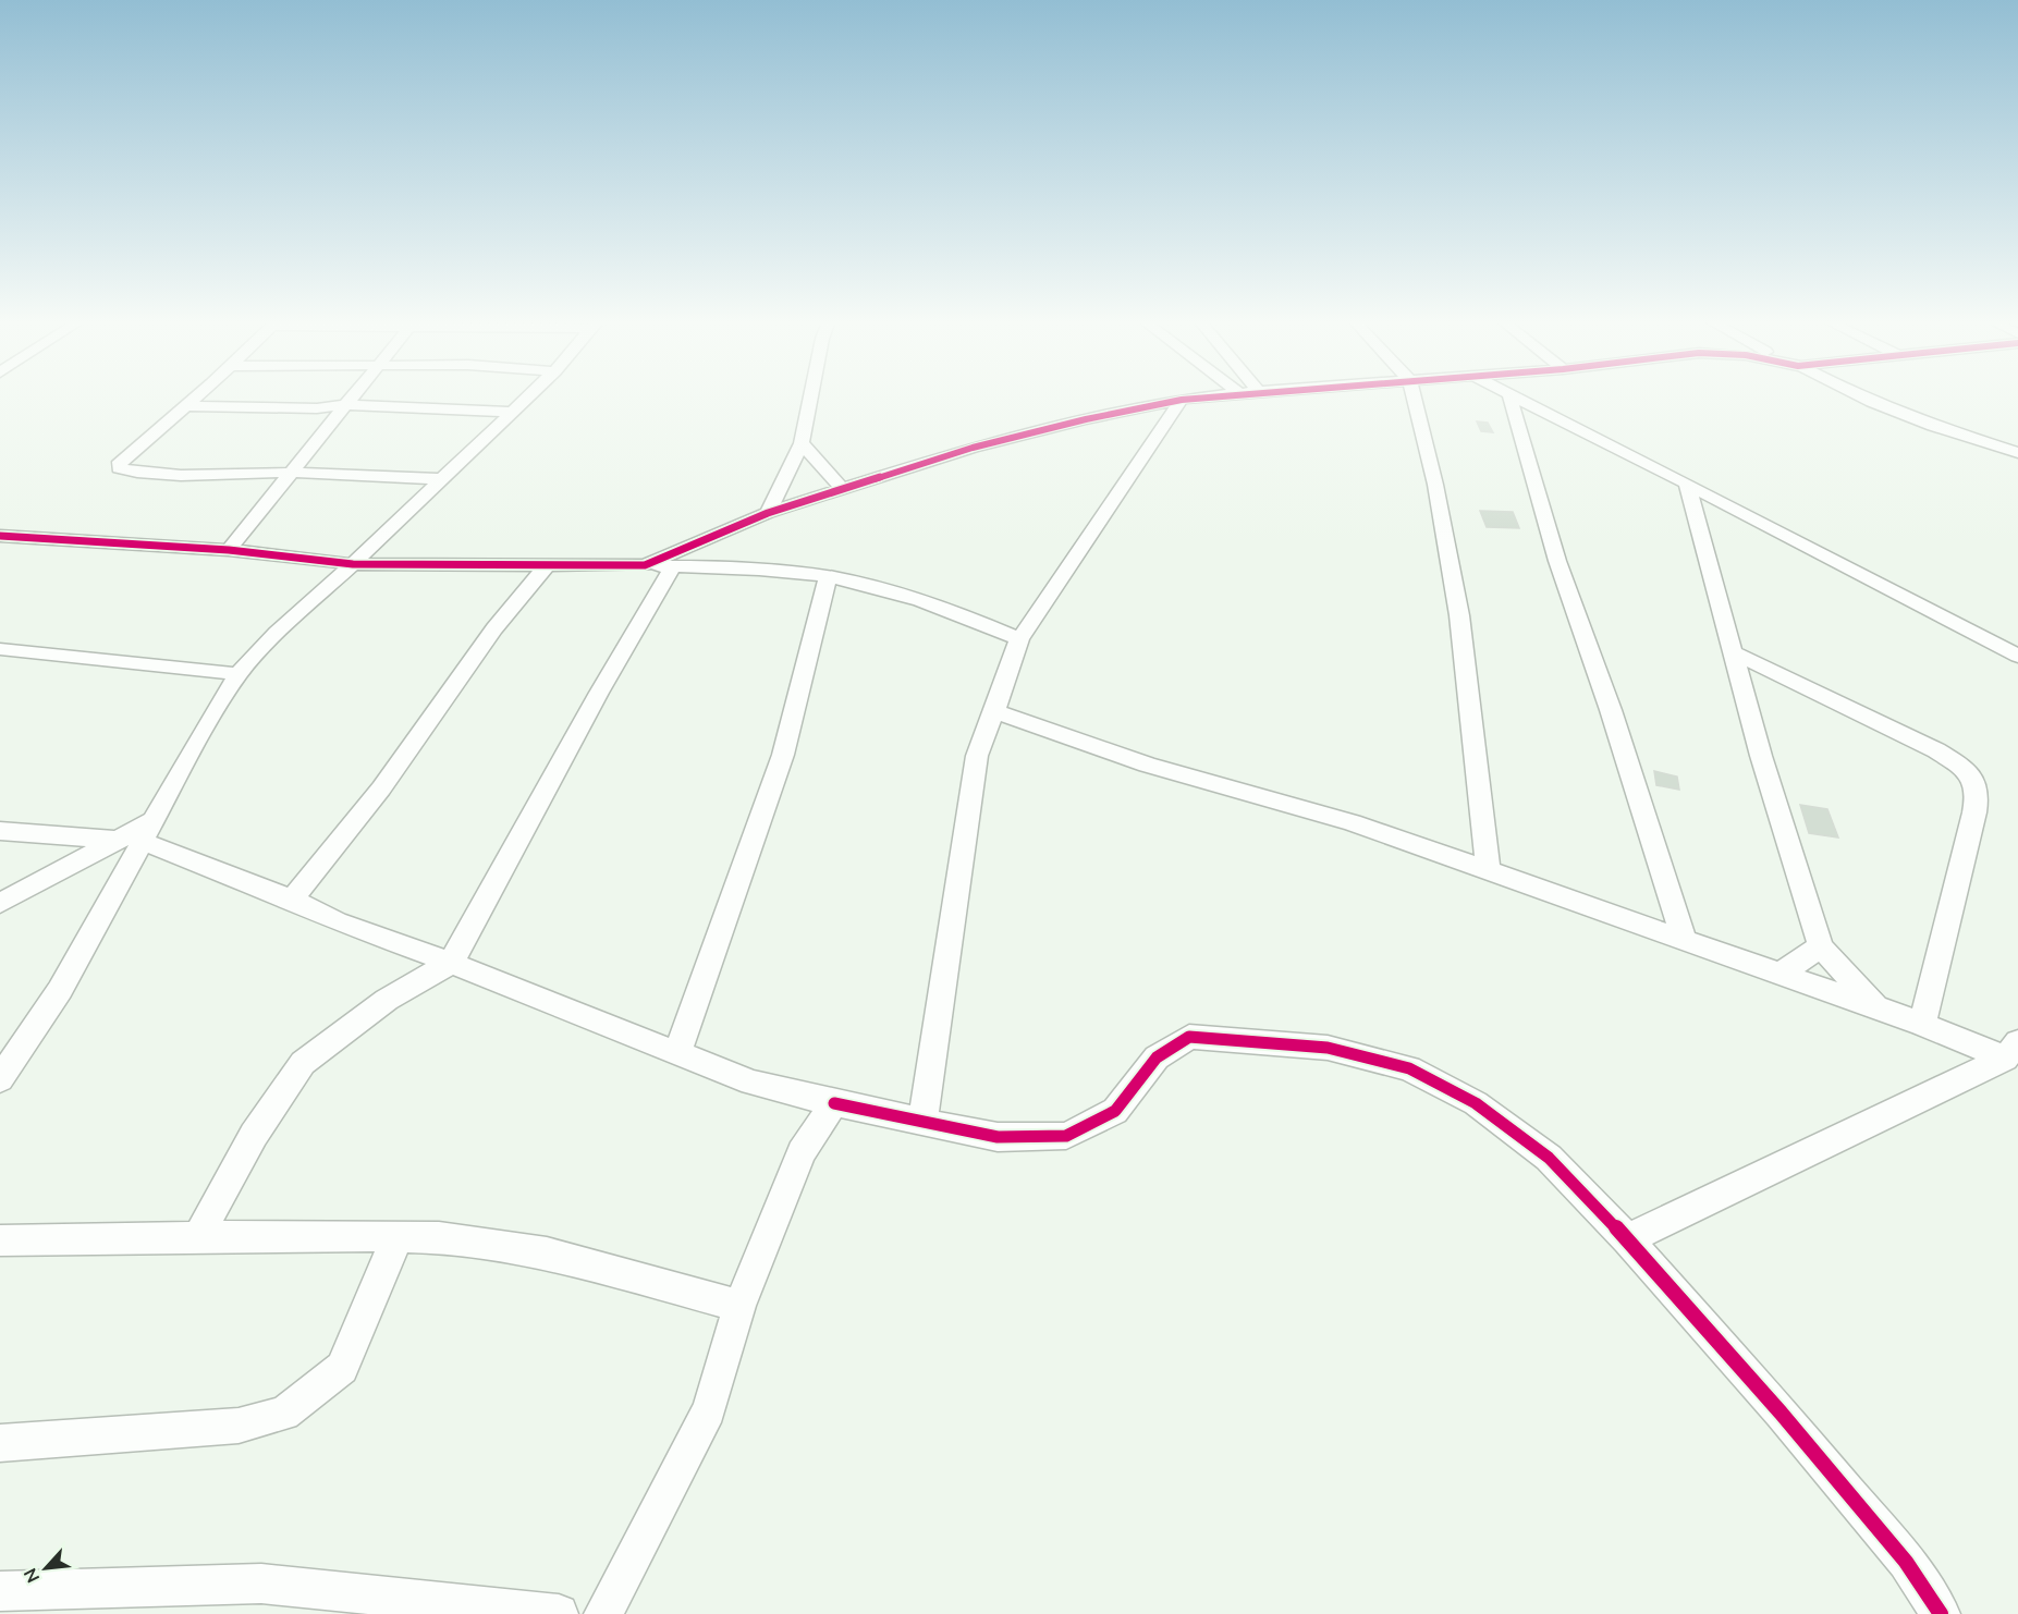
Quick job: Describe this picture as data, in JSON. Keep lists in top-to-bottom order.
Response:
{
  "north": "bottom left"
}
